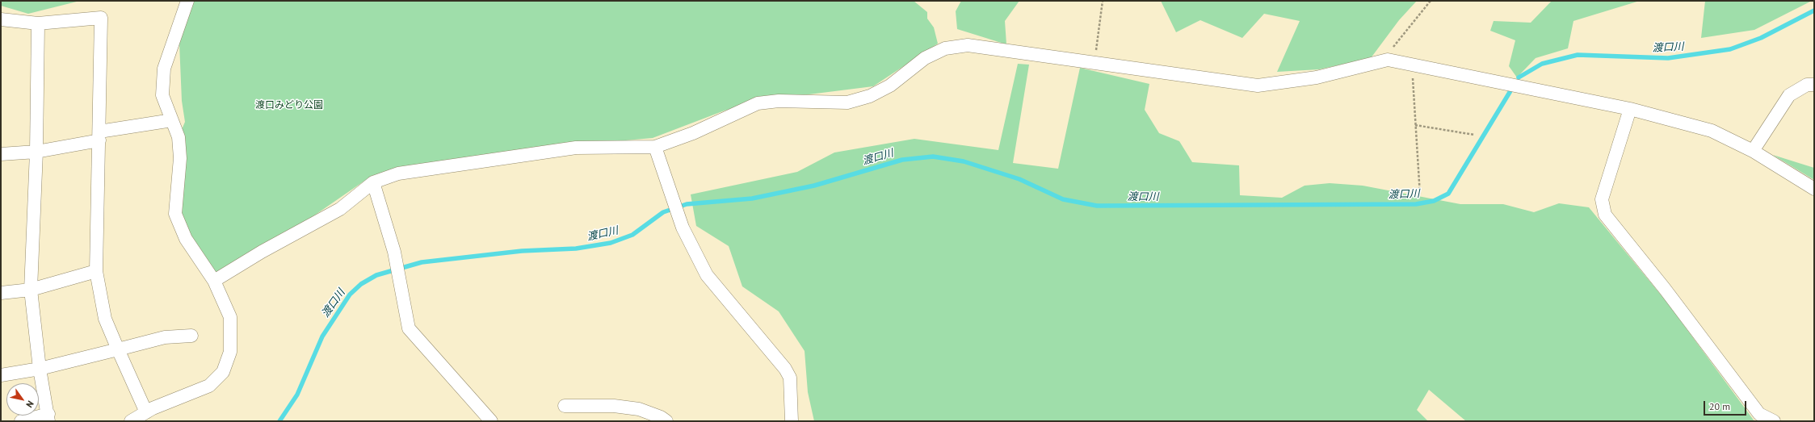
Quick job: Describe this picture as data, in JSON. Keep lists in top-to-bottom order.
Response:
{
  "water": ["渡口川"],
  "parks": ["渡口みどり公園"],
  "scale_bar": "20 m",
  "north": "bottom right"
}
